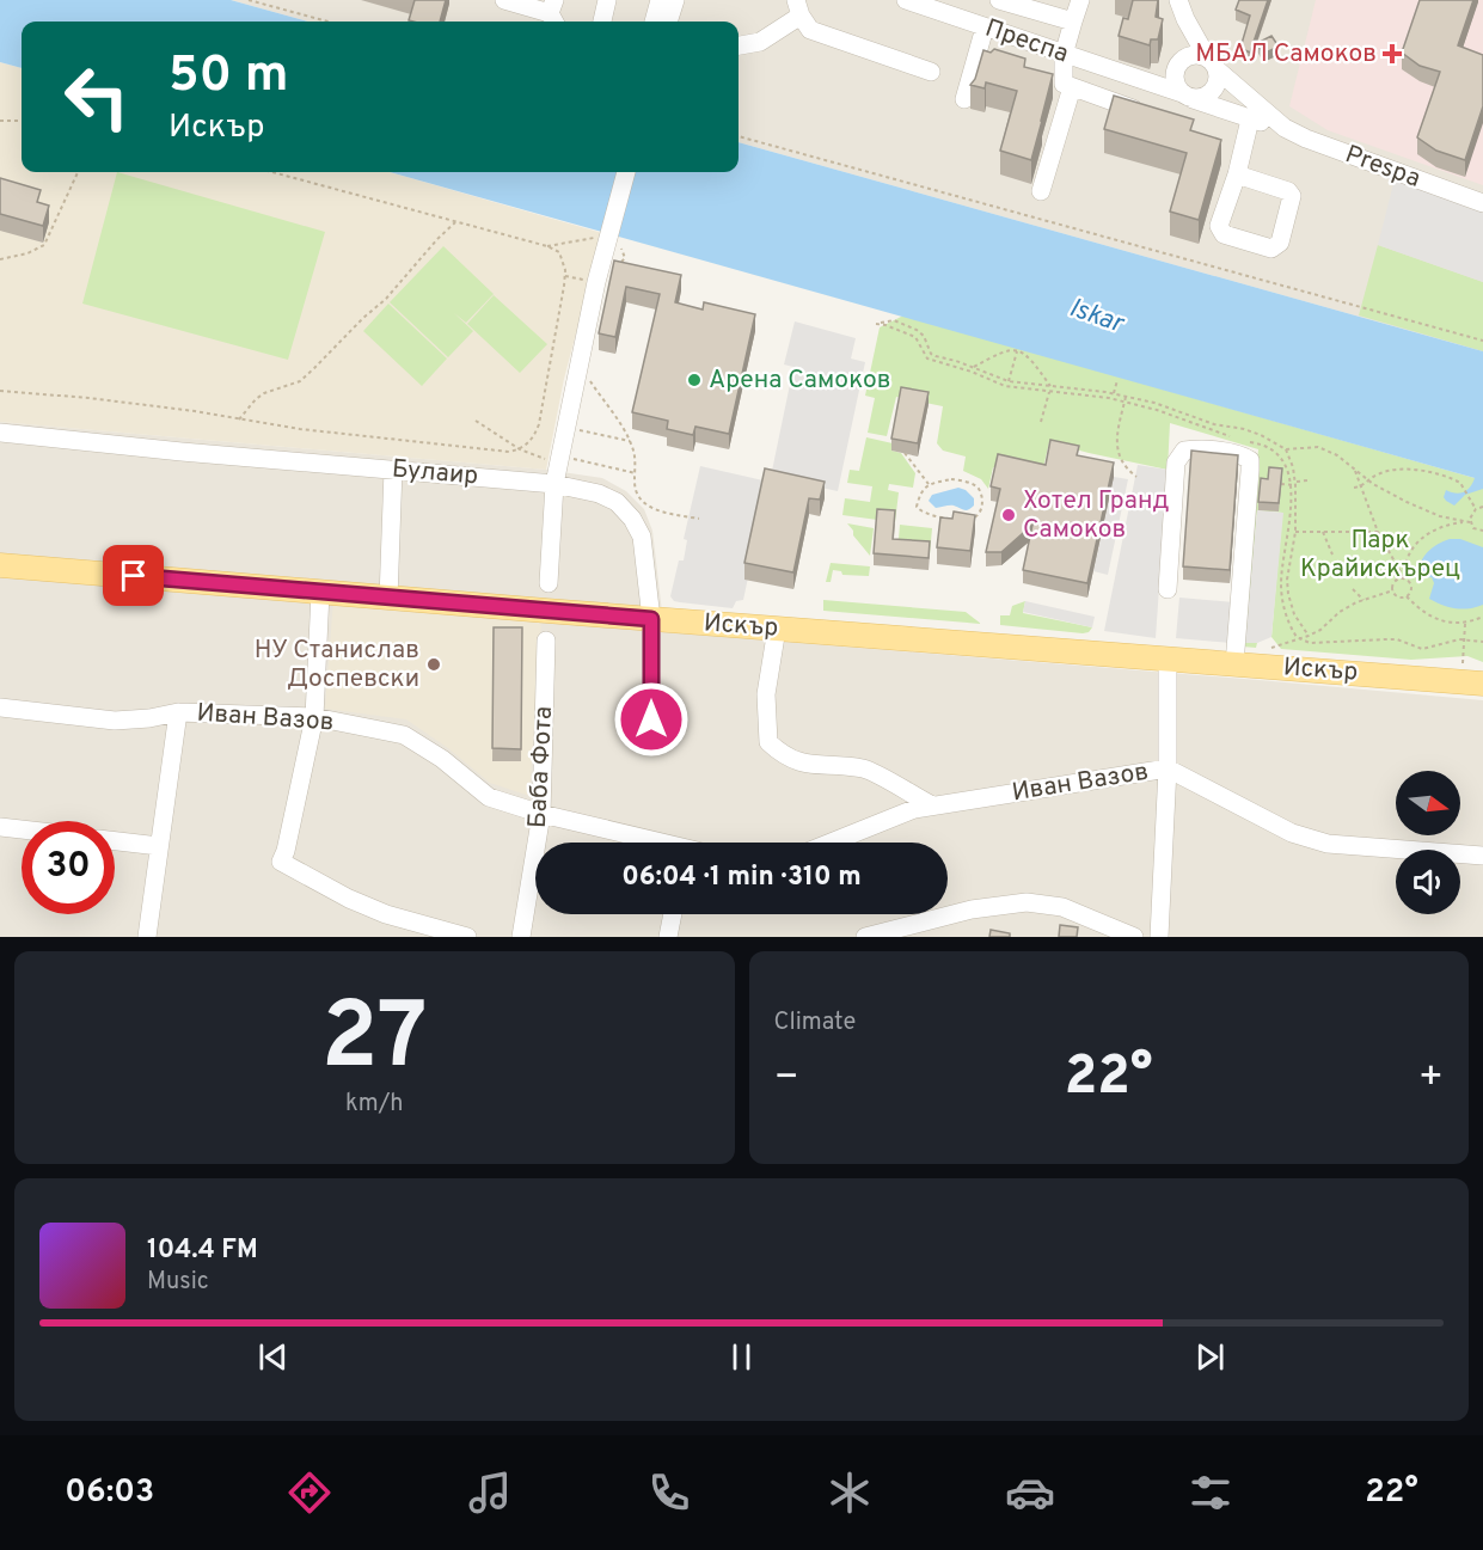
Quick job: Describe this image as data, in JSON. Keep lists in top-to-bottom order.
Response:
{
  "streets": {
    "main road": ["Искър"],
    "street": [
      "Преспа",
      "Prespa",
      "Булаир",
      "Иван Вазов",
      "Баба Фота"
    ]
  },
  "crossings": [
    ["Преспа", "Prespa"],
    ["Булаир", "Искър"],
    ["Иван Вазов", "Баба Фота"]
  ],
  "water": ["Iskar"],
  "parks": ["Парк Крайискърец"],
  "places": {
    "health": ["МБАЛ Самоков"],
    "other": ["Арена Самоков", "Хотел Гранд Самоков", "НУ Станислав Доспевски"]
  },
  "north": "right",
  "page": {
    "turn": ["50 m", "Искър"],
    "limit": "30",
    "trip": "06:04 · 1 min · 310 m",
    "tile": [
      ["27", "km/h"],
      "Climate"
    ],
    "heat": ["−", "22°", "+"],
    "song": ["104.4 FM", "Music"],
    "tabs": ["06:03", "22°"]
  }
}
